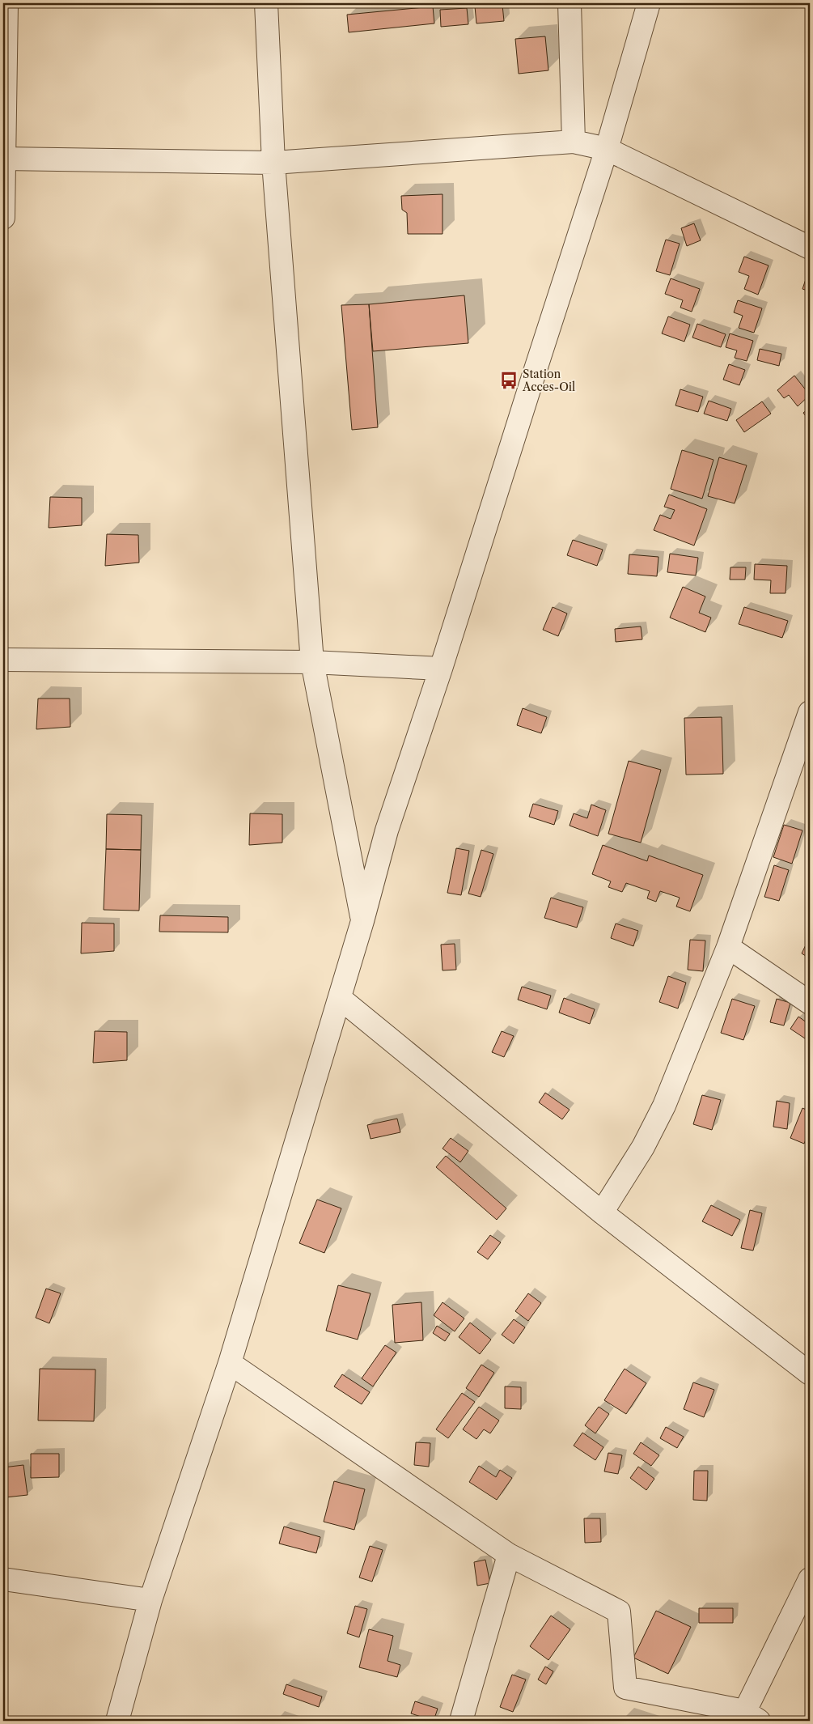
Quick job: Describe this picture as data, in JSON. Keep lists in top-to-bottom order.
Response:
{
  "places": {
    "bus stop": ["Station Acces-Oil"]
  }
}
